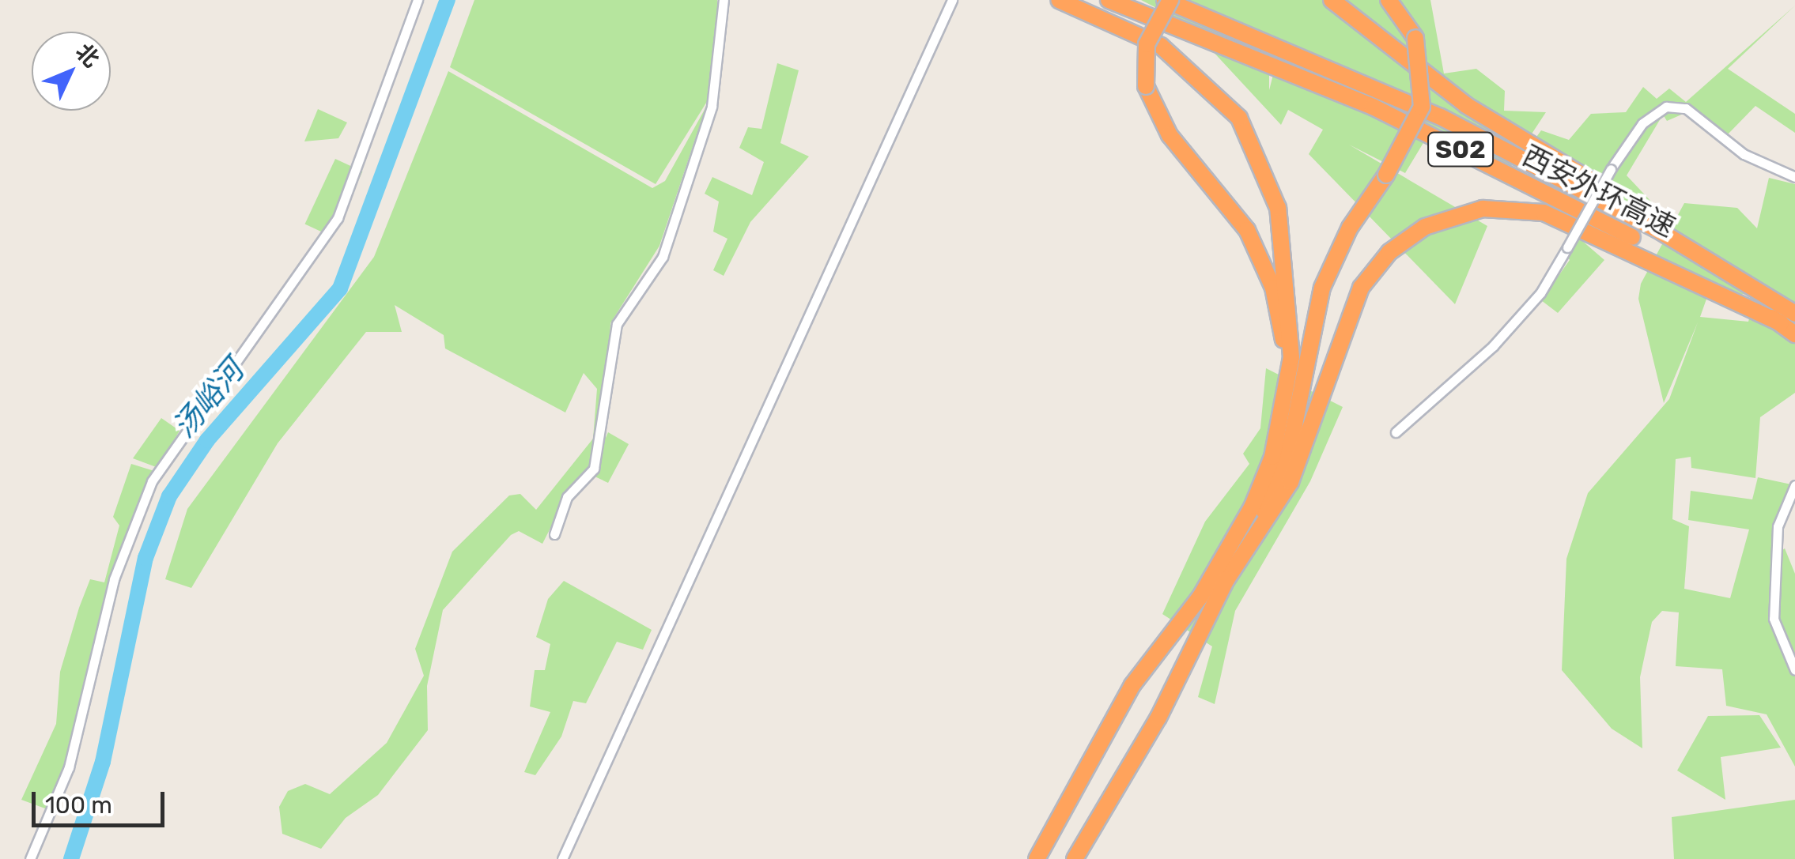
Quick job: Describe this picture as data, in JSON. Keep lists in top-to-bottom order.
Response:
{
  "streets": {
    "highway": ["S02", "西安外环高速"]
  },
  "water": ["汤峪河"],
  "scale_bar": "100 m",
  "north": "top right"
}
